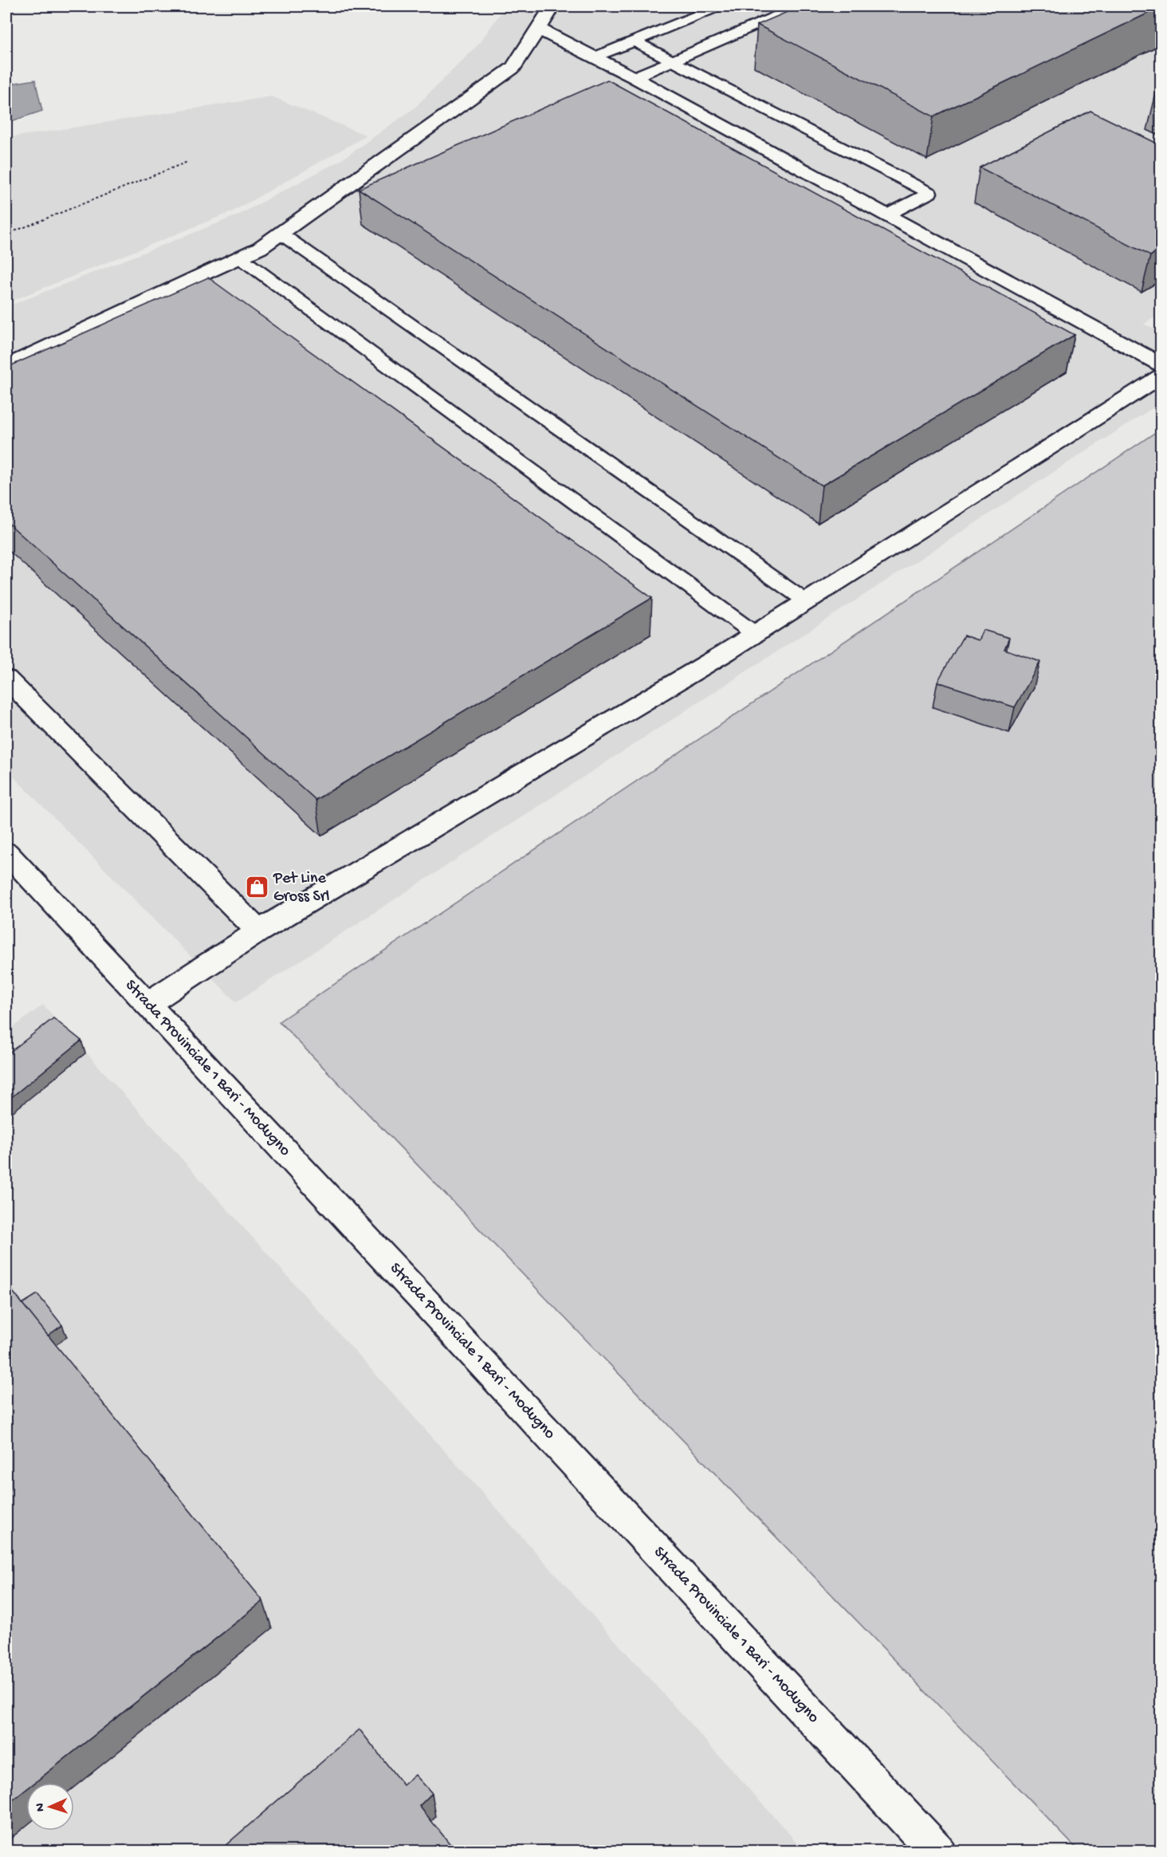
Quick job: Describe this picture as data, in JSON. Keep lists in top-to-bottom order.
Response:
{
  "streets": {
    "street": ["Strada Provinciale 1 Bari - Modugno"]
  },
  "places": {
    "shop": ["Pet Line Gross Srl"]
  },
  "north": "left"
}
